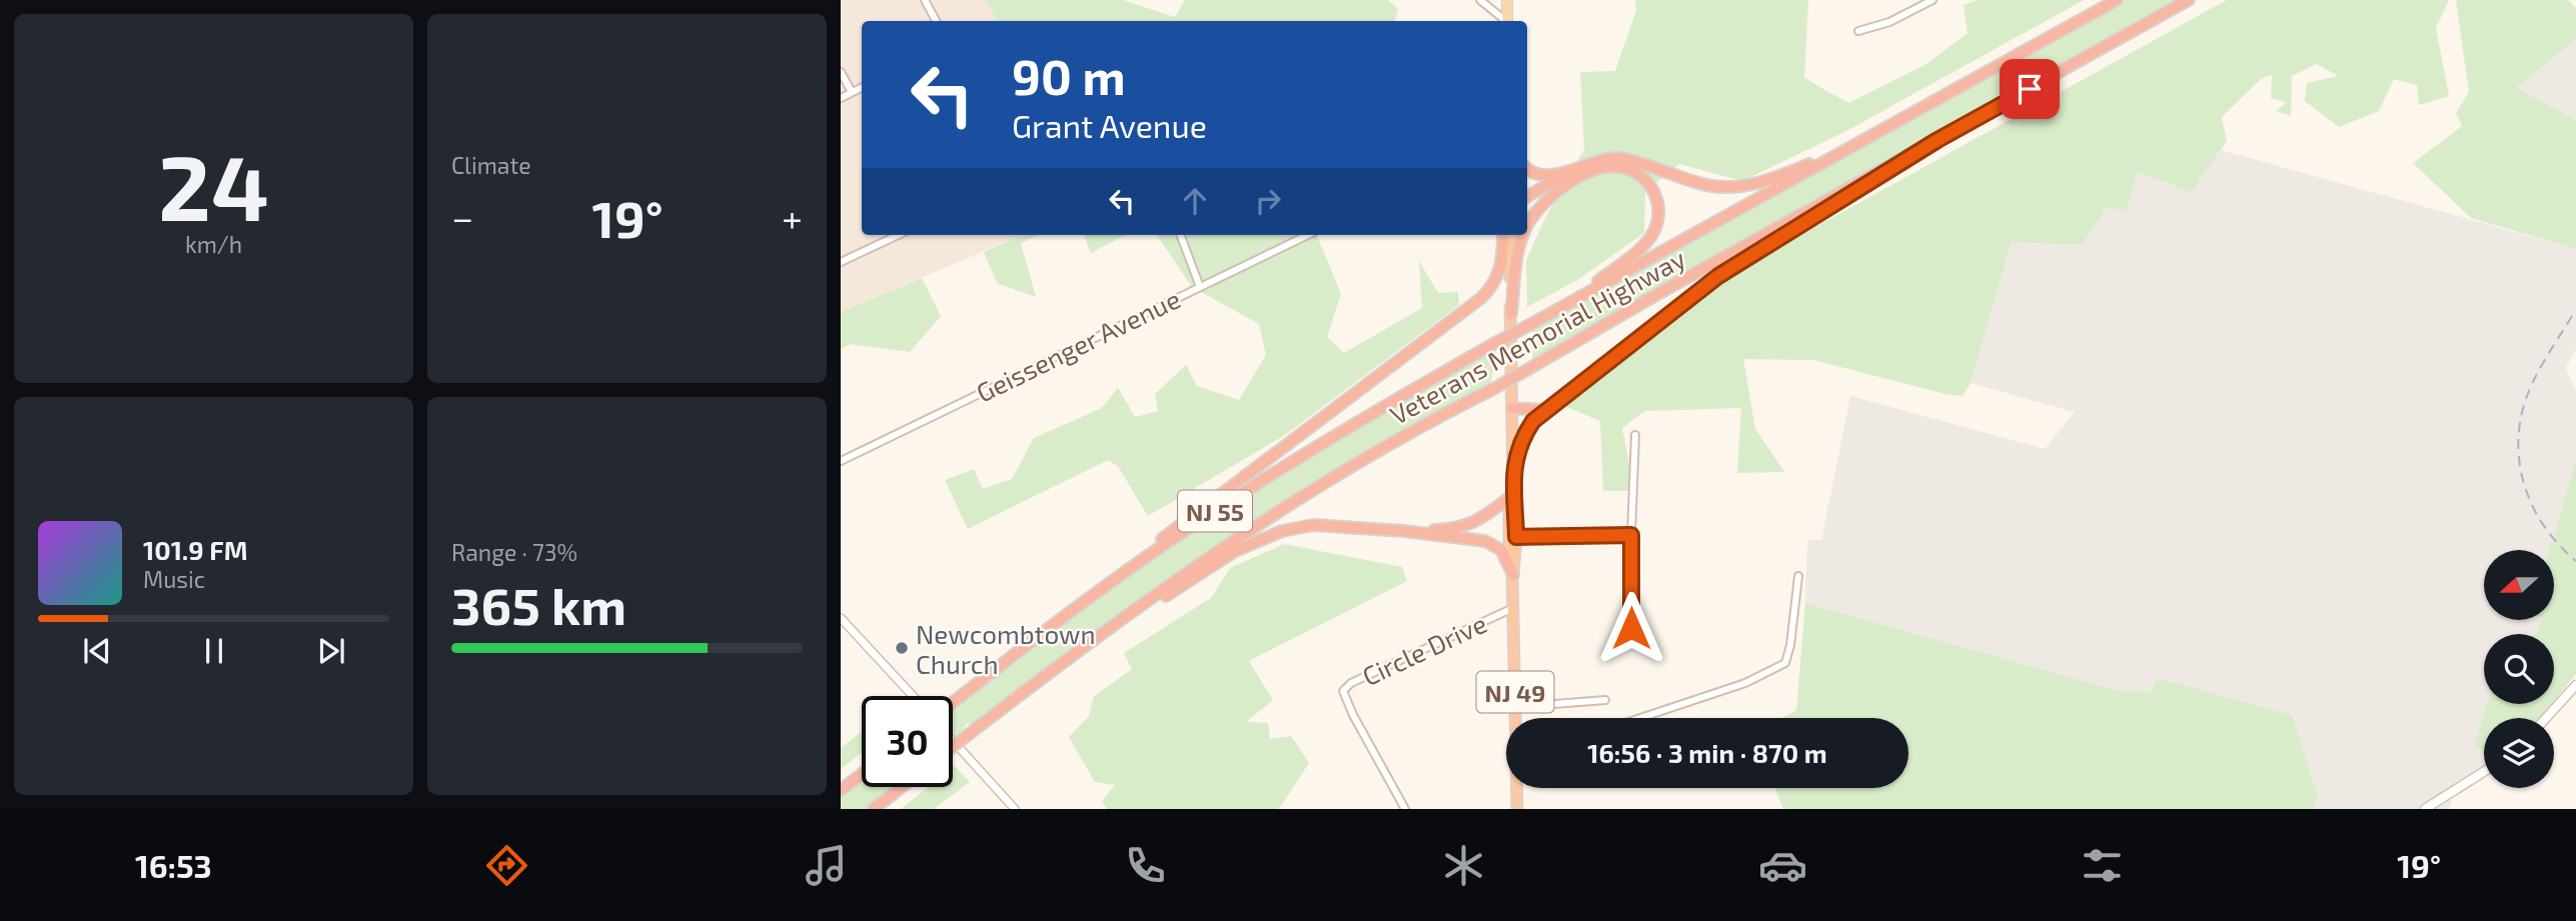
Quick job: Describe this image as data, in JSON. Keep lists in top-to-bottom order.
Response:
{
  "streets": {
    "highway": ["Veterans Memorial Highway", "NJ 55", "NJ 49"],
    "street": ["Geissenger Avenue", "Circle Drive"]
  },
  "crossings": [
    ["Circle Drive", "NJ 49"]
  ],
  "places": ["Newcombtown Church"],
  "north": "left",
  "page": {
    "tile": [
      ["24", "km/h"],
      "Climate",
      ["Range · 73%", "365 km"]
    ],
    "turn": ["90 m", "Grant Avenue"],
    "heat": ["−", "19°", "+"],
    "song": ["101.9 FM", "Music"],
    "limit": "30",
    "trip": "16:56 · 3 min · 870 m",
    "tabs": ["16:53", "19°"]
  }
}
